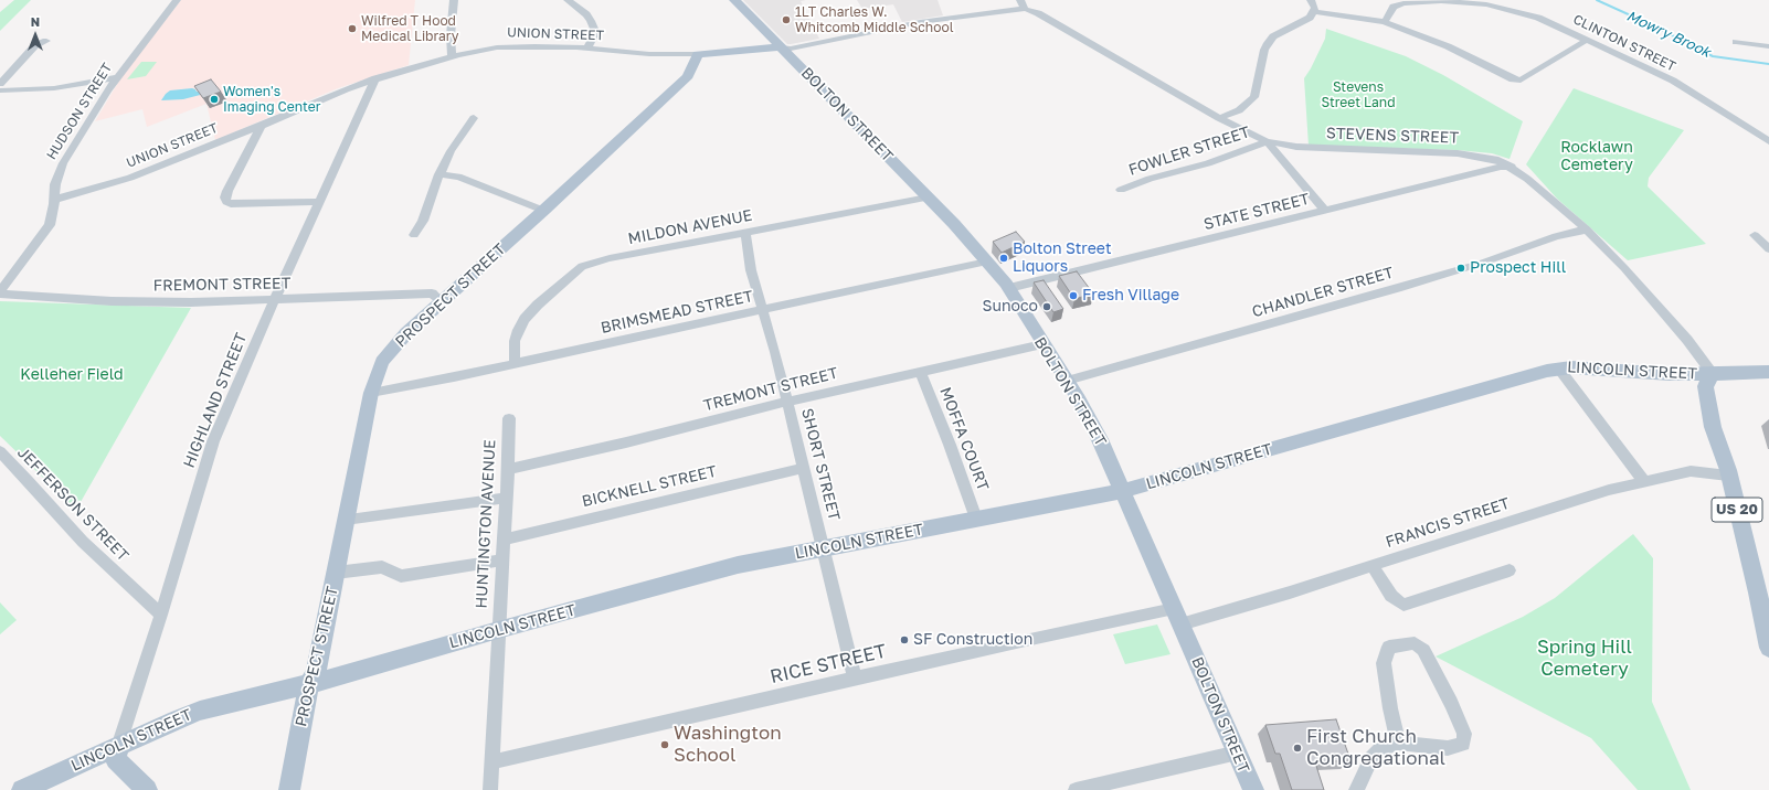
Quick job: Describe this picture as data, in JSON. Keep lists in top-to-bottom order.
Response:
{
  "streets": {
    "main road": [
      "UNION STREET",
      "BOLTON STREET",
      "PROSPECT STREET",
      "LINCOLN STREET",
      "US 20"
    ],
    "street": [
      "CLINTON STREET",
      "HUDSON STREET",
      "STEVENS STREET",
      "FOWLER STREET",
      "STATE STREET",
      "MILDON AVENUE",
      "FREMONT STREET",
      "CHANDLER STREET",
      "BRIMSMEAD STREET",
      "TREMONT STREET",
      "HIGHLAND STREET",
      "MOFFA COURT",
      "SHORT STREET",
      "BICKNELL STREET",
      "JEFFERSON STREET",
      "FRANCIS STREET",
      "HUNTINGTON AVENUE",
      "RICE STREET"
    ]
  },
  "crossings": [
    ["UNION STREET", "HUDSON STREET"],
    ["UNION STREET", "BOLTON STREET"],
    ["UNION STREET", "STEVENS STREET"],
    ["UNION STREET", "PROSPECT STREET"],
    ["UNION STREET", "HIGHLAND STREET"],
    ["HUDSON STREET", "FREMONT STREET"],
    ["BOLTON STREET", "STATE STREET"],
    ["BOLTON STREET", "MILDON AVENUE"],
    ["BOLTON STREET", "CHANDLER STREET"],
    ["BOLTON STREET", "BRIMSMEAD STREET"],
    ["BOLTON STREET", "LINCOLN STREET"],
    ["BOLTON STREET", "TREMONT STREET"],
    ["BOLTON STREET", "FRANCIS STREET"],
    ["BOLTON STREET", "RICE STREET"],
    ["STEVENS STREET", "FOWLER STREET"],
    ["STEVENS STREET", "STATE STREET"],
    ["STEVENS STREET", "CHANDLER STREET"],
    ["STEVENS STREET", "LINCOLN STREET"],
    ["STEVENS STREET", "US 20"],
    ["MILDON AVENUE", "BRIMSMEAD STREET"],
    ["MILDON AVENUE", "SHORT STREET"],
    ["FREMONT STREET", "PROSPECT STREET"],
    ["FREMONT STREET", "HIGHLAND STREET"],
    ["PROSPECT STREET", "BRIMSMEAD STREET"],
    ["PROSPECT STREET", "LINCOLN STREET"],
    ["BRIMSMEAD STREET", "SHORT STREET"],
    ["LINCOLN STREET", "HIGHLAND STREET"],
    ["LINCOLN STREET", "MOFFA COURT"],
    ["LINCOLN STREET", "SHORT STREET"],
    ["LINCOLN STREET", "US 20"],
    ["LINCOLN STREET", "HUNTINGTON AVENUE"],
    ["TREMONT STREET", "MOFFA COURT"],
    ["TREMONT STREET", "SHORT STREET"],
    ["TREMONT STREET", "HUNTINGTON AVENUE"],
    ["HIGHLAND STREET", "JEFFERSON STREET"],
    ["SHORT STREET", "BICKNELL STREET"],
    ["SHORT STREET", "RICE STREET"],
    ["BICKNELL STREET", "HUNTINGTON AVENUE"],
    ["US 20", "FRANCIS STREET"],
    ["HUNTINGTON AVENUE", "RICE STREET"]
  ],
  "water": ["Mowry Brook"],
  "parks": [
    "Stevens Street Land",
    "Rocklawn Cemetery",
    "Kelleher Field",
    "Spring Hill Cemetery"
  ],
  "places": [
    "1LT Charles W. Whitcomb Middle School",
    "Wilfred T Hood Medical Library",
    "Women's Imaging Center",
    "Bolton Street Liquors",
    "Prospect Hill",
    "Fresh Village",
    "Sunoco",
    "SF Construction",
    "Washington School",
    "First Church Congregational"
  ],
  "north": "top"
}
